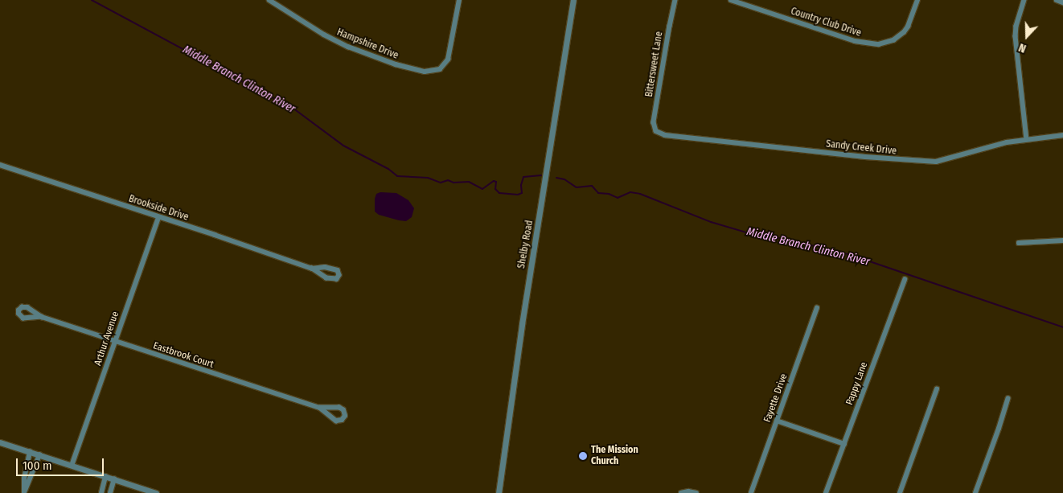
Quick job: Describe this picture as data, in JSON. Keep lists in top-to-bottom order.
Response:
{
  "streets": {
    "street": [
      "Country Club Drive",
      "Hampshire Drive",
      "Bittersweet Lane",
      "Sandy Creek Drive",
      "Brookside Drive",
      "Shelby Road",
      "Arthur Avenue",
      "Eastbrook Court",
      "Pappy Lane",
      "Fayette Drive"
    ]
  },
  "crossings": [
    ["Bittersweet Lane", "Sandy Creek Drive"],
    ["Brookside Drive", "Arthur Avenue"],
    ["Arthur Avenue", "Eastbrook Court"]
  ],
  "water": ["Middle Branch Clinton River"],
  "places": ["The Mission Church"],
  "scale_bar": "100 m",
  "north": "bottom"
}
